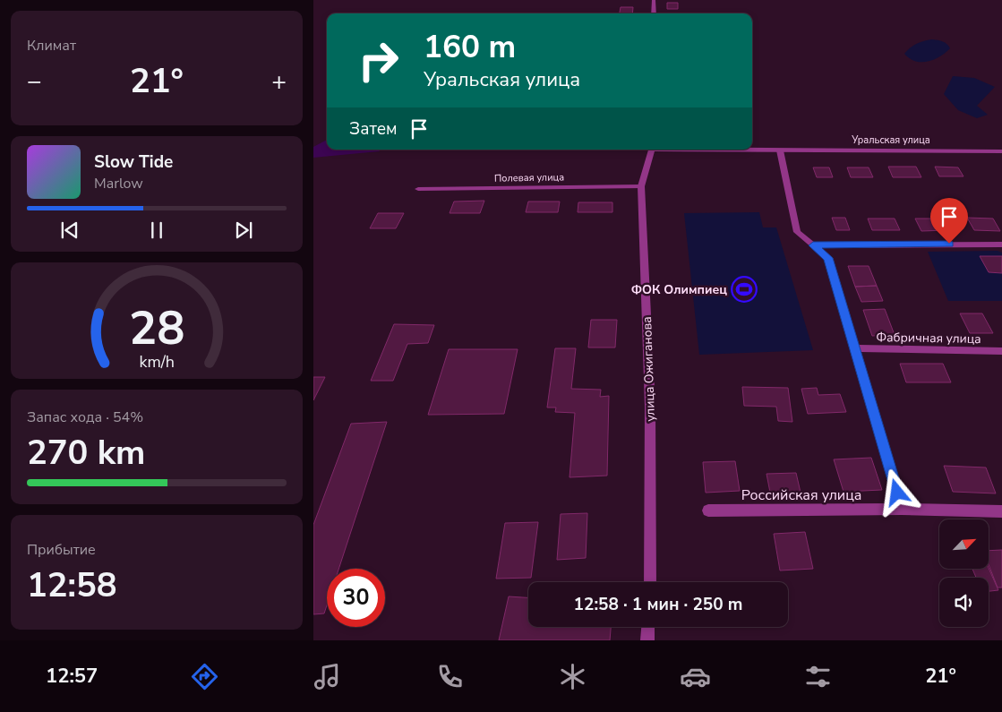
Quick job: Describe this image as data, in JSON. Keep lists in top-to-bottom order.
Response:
{
  "streets": {
    "street": [
      "Уральская улица",
      "Полевая улица",
      "Фабричная улица",
      "улица Ожиганова",
      "Российская улица"
    ]
  },
  "crossings": [
    ["Полевая улица", "улица Ожиганова"]
  ],
  "places": {
    "sports": ["ФОК Олимпиец"]
  },
  "north": "top right",
  "page": {
    "tile": [
      "Климат",
      ["Запас хода · 54%", "270 km"],
      ["Прибытие", "12:58"]
    ],
    "turn": ["160 m", "Уральская улица"],
    "heat": ["−", "21°", "+"],
    "then": "Затем",
    "song": ["Slow Tide", "Marlow"],
    "limit": "30",
    "trip": "12:58 · 1 мин · 250 m",
    "tabs": ["12:57", "21°"],
    "gauge": ["28", "km/h"]
  }
}
